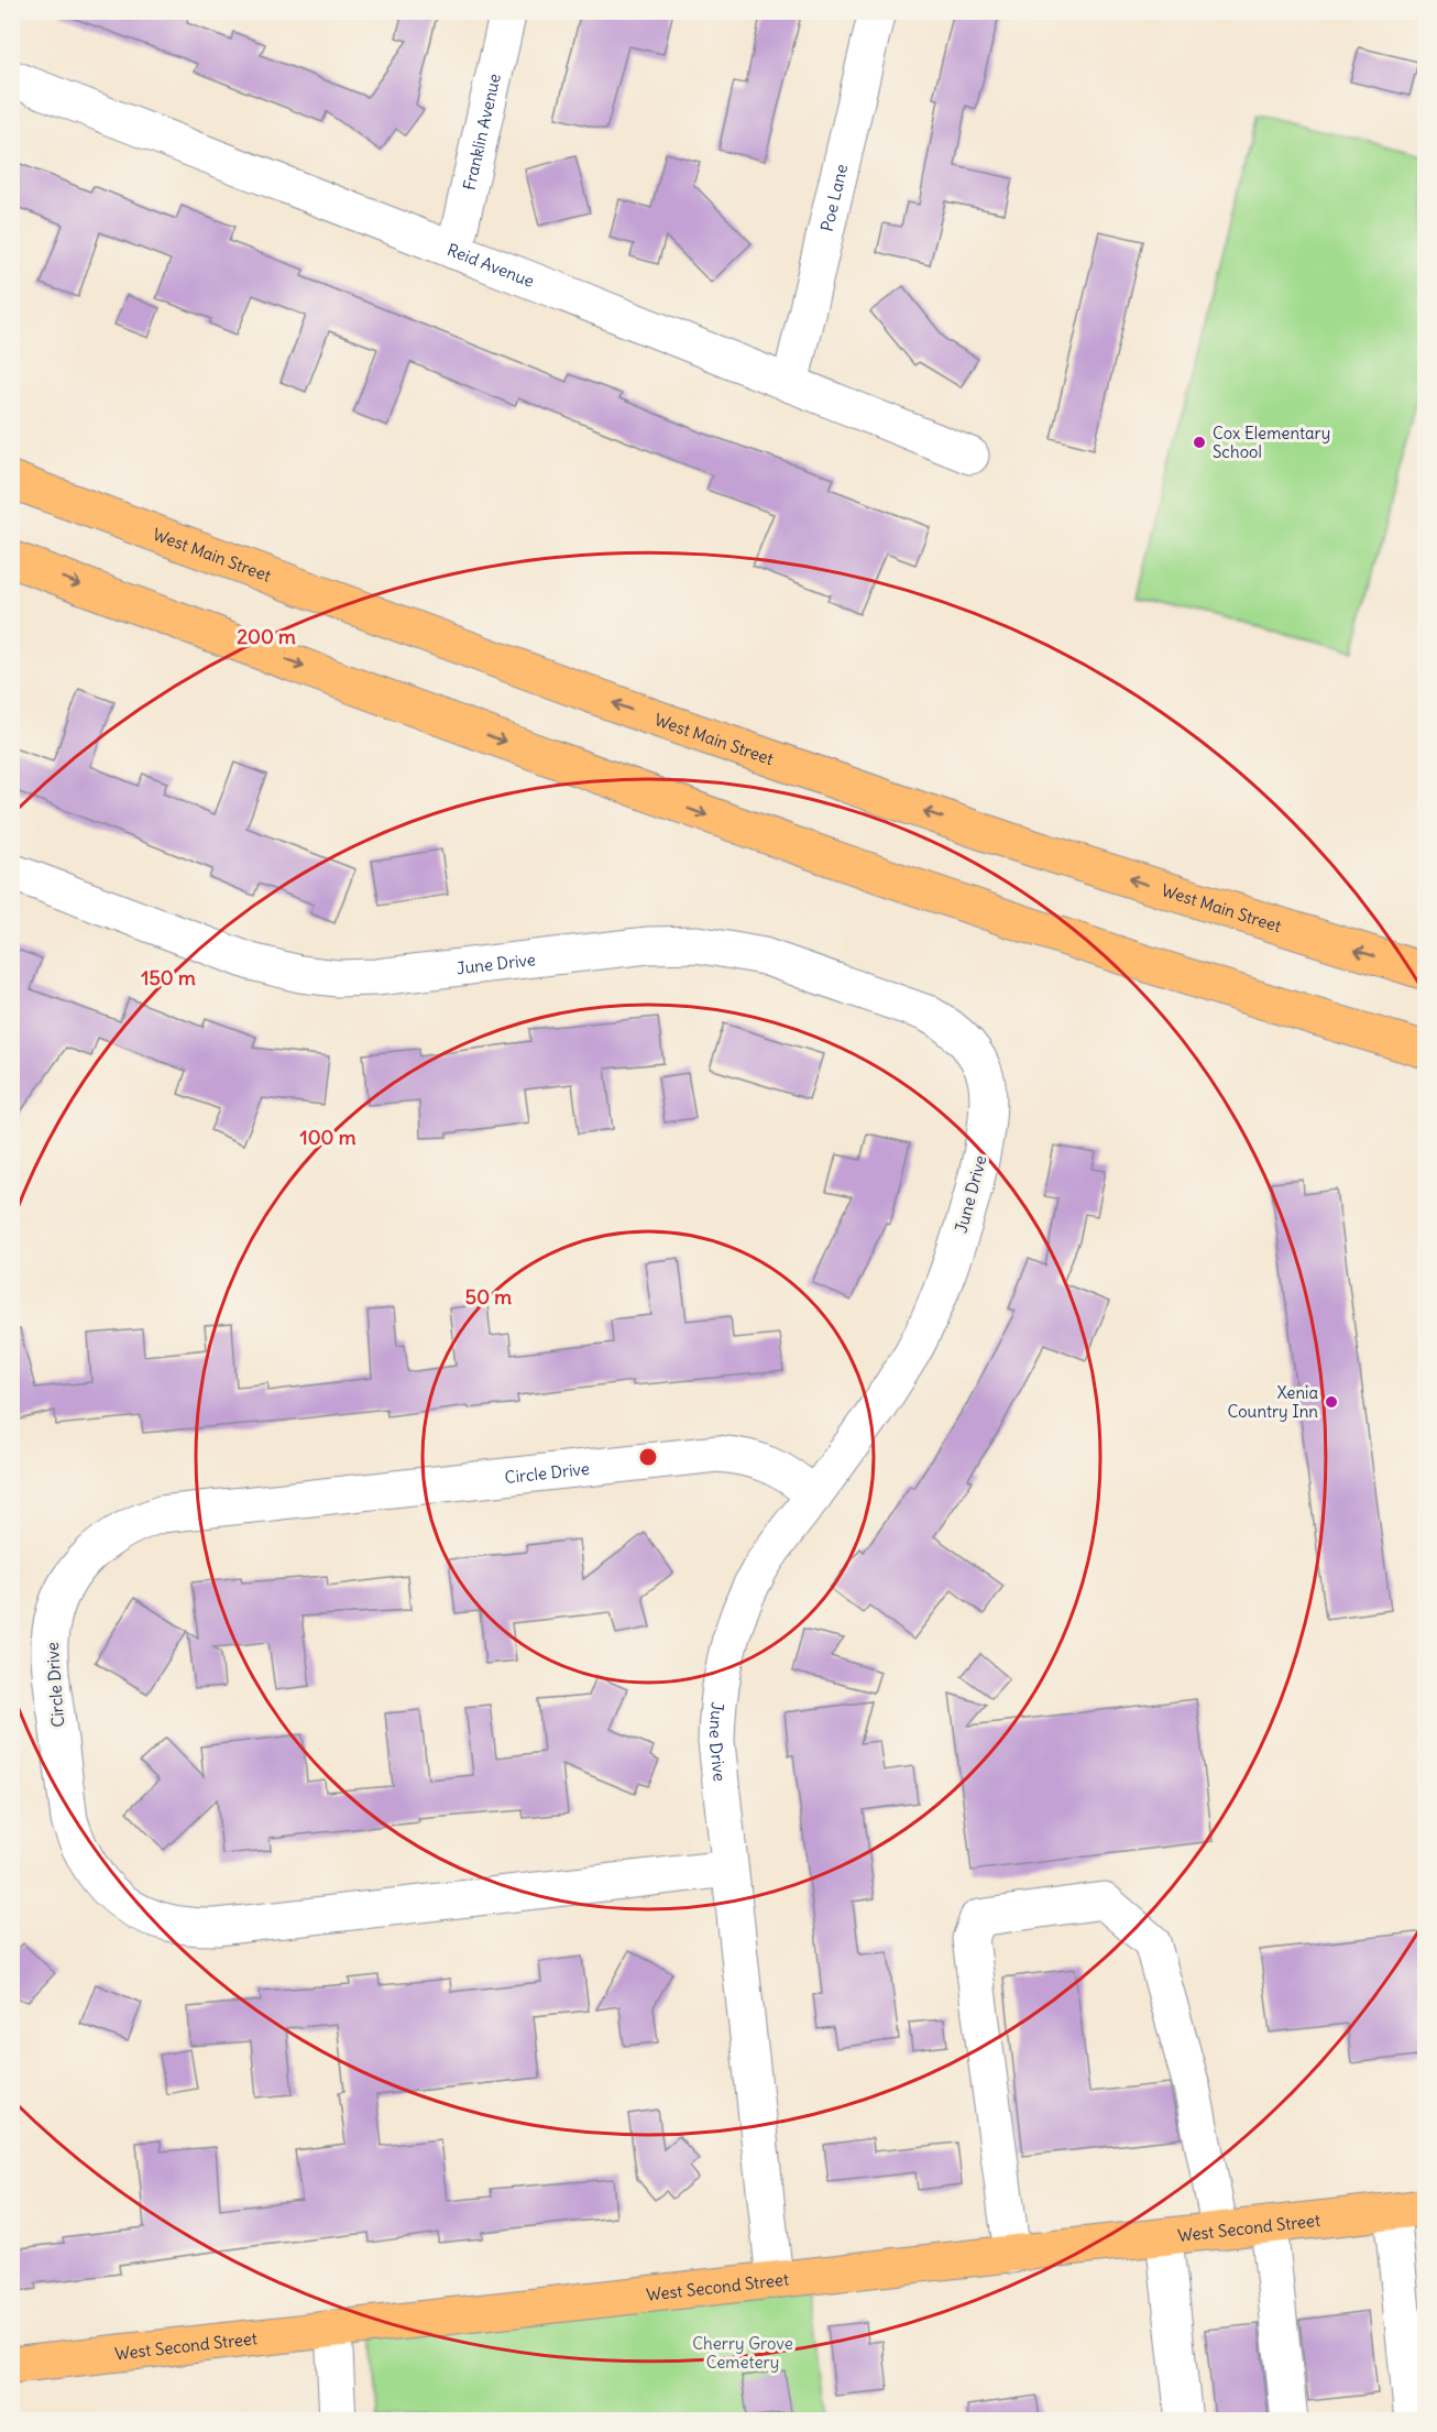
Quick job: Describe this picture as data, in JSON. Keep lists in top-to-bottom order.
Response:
{
  "streets": {
    "main road": ["West Main Street", "West Second Street"],
    "street": [
      "Franklin Avenue",
      "Poe Lane",
      "Reid Avenue",
      "June Drive",
      "Circle Drive"
    ]
  },
  "crossings": [
    ["Franklin Avenue", "Reid Avenue"],
    ["Poe Lane", "Reid Avenue"],
    ["June Drive", "Circle Drive"],
    ["June Drive", "West Second Street"]
  ],
  "parks": ["Cherry Grove Cemetery"],
  "places": ["Cox Elementary School", "Xenia Country Inn"],
  "rings": [
    "200 m",
    "150 m",
    "100 m",
    "50 m"
  ]
}
